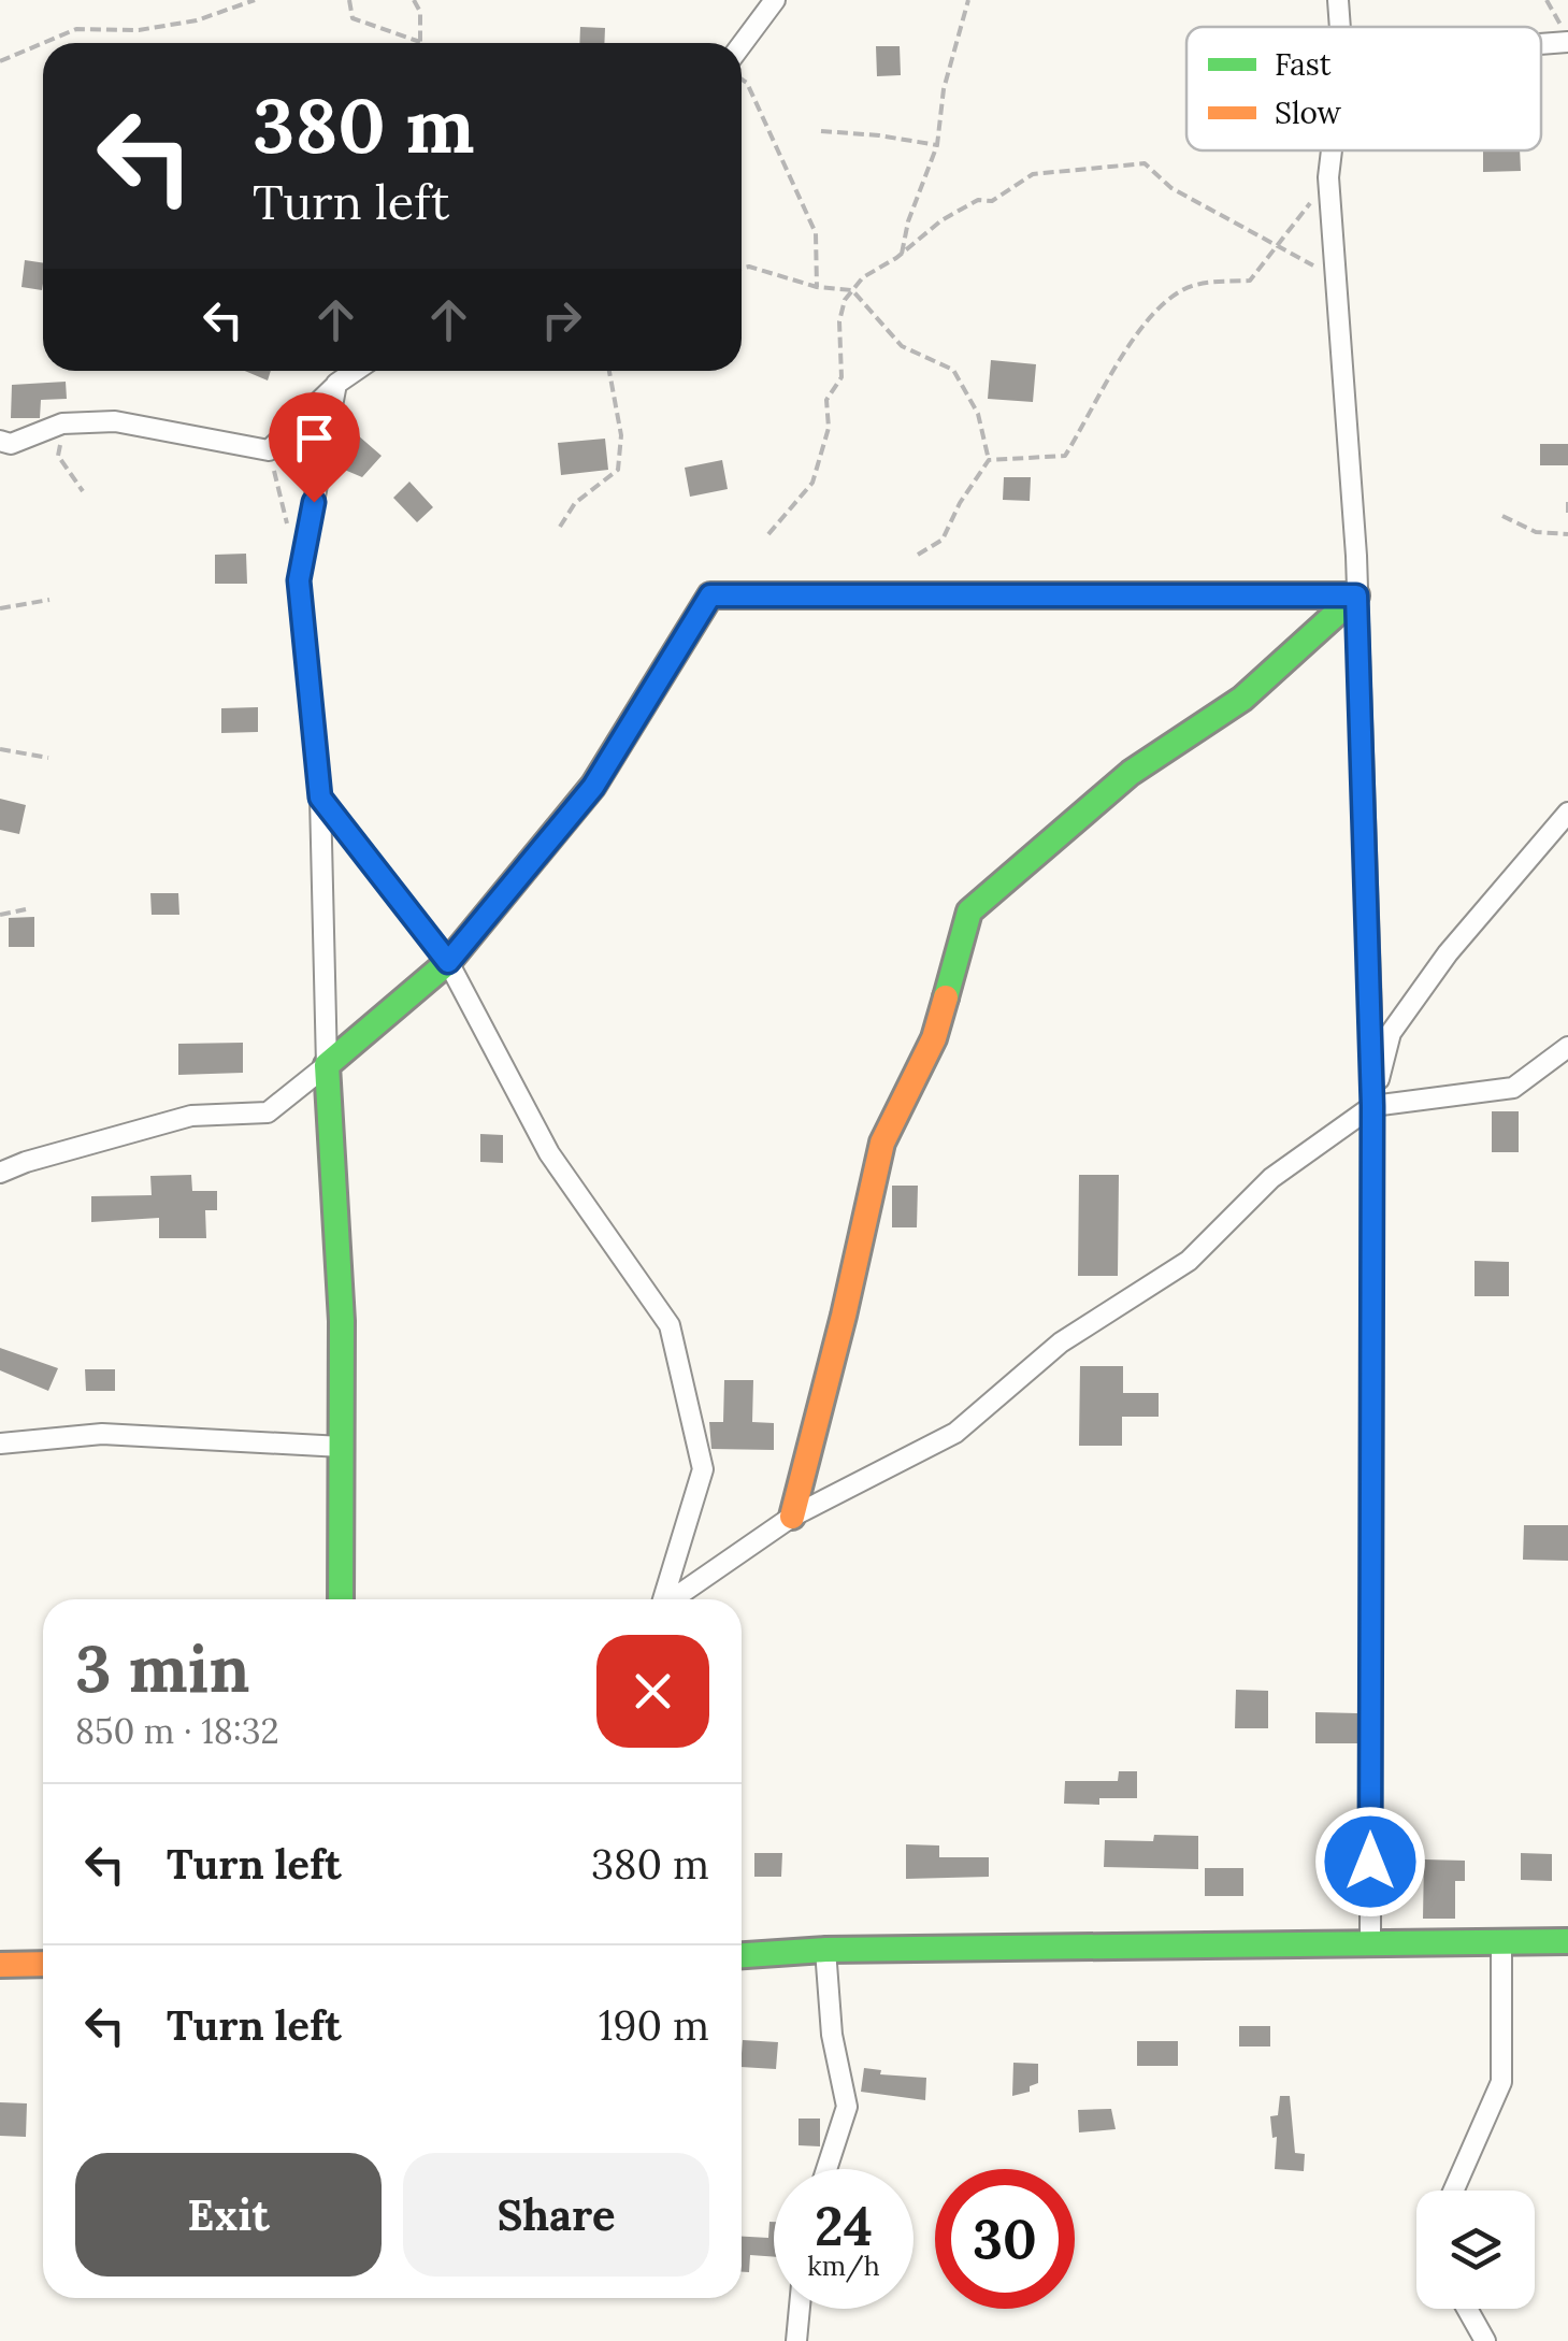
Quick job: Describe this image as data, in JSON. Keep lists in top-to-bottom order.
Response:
{
  "legend": ["Fast", "Slow"],
  "page": {
    "turn": ["380 m", "Turn left"],
    "heading": ["3 min", "850 m · 18:32"],
    "list": [
      {
        "name": "Turn left",
        "value": "380 m"
      },
      {
        "name": "Turn left",
        "value": "190 m"
      }
    ],
    "buttons": ["Exit", "Share"],
    "speed": "24 km/h",
    "limit": "30"
  }
}
